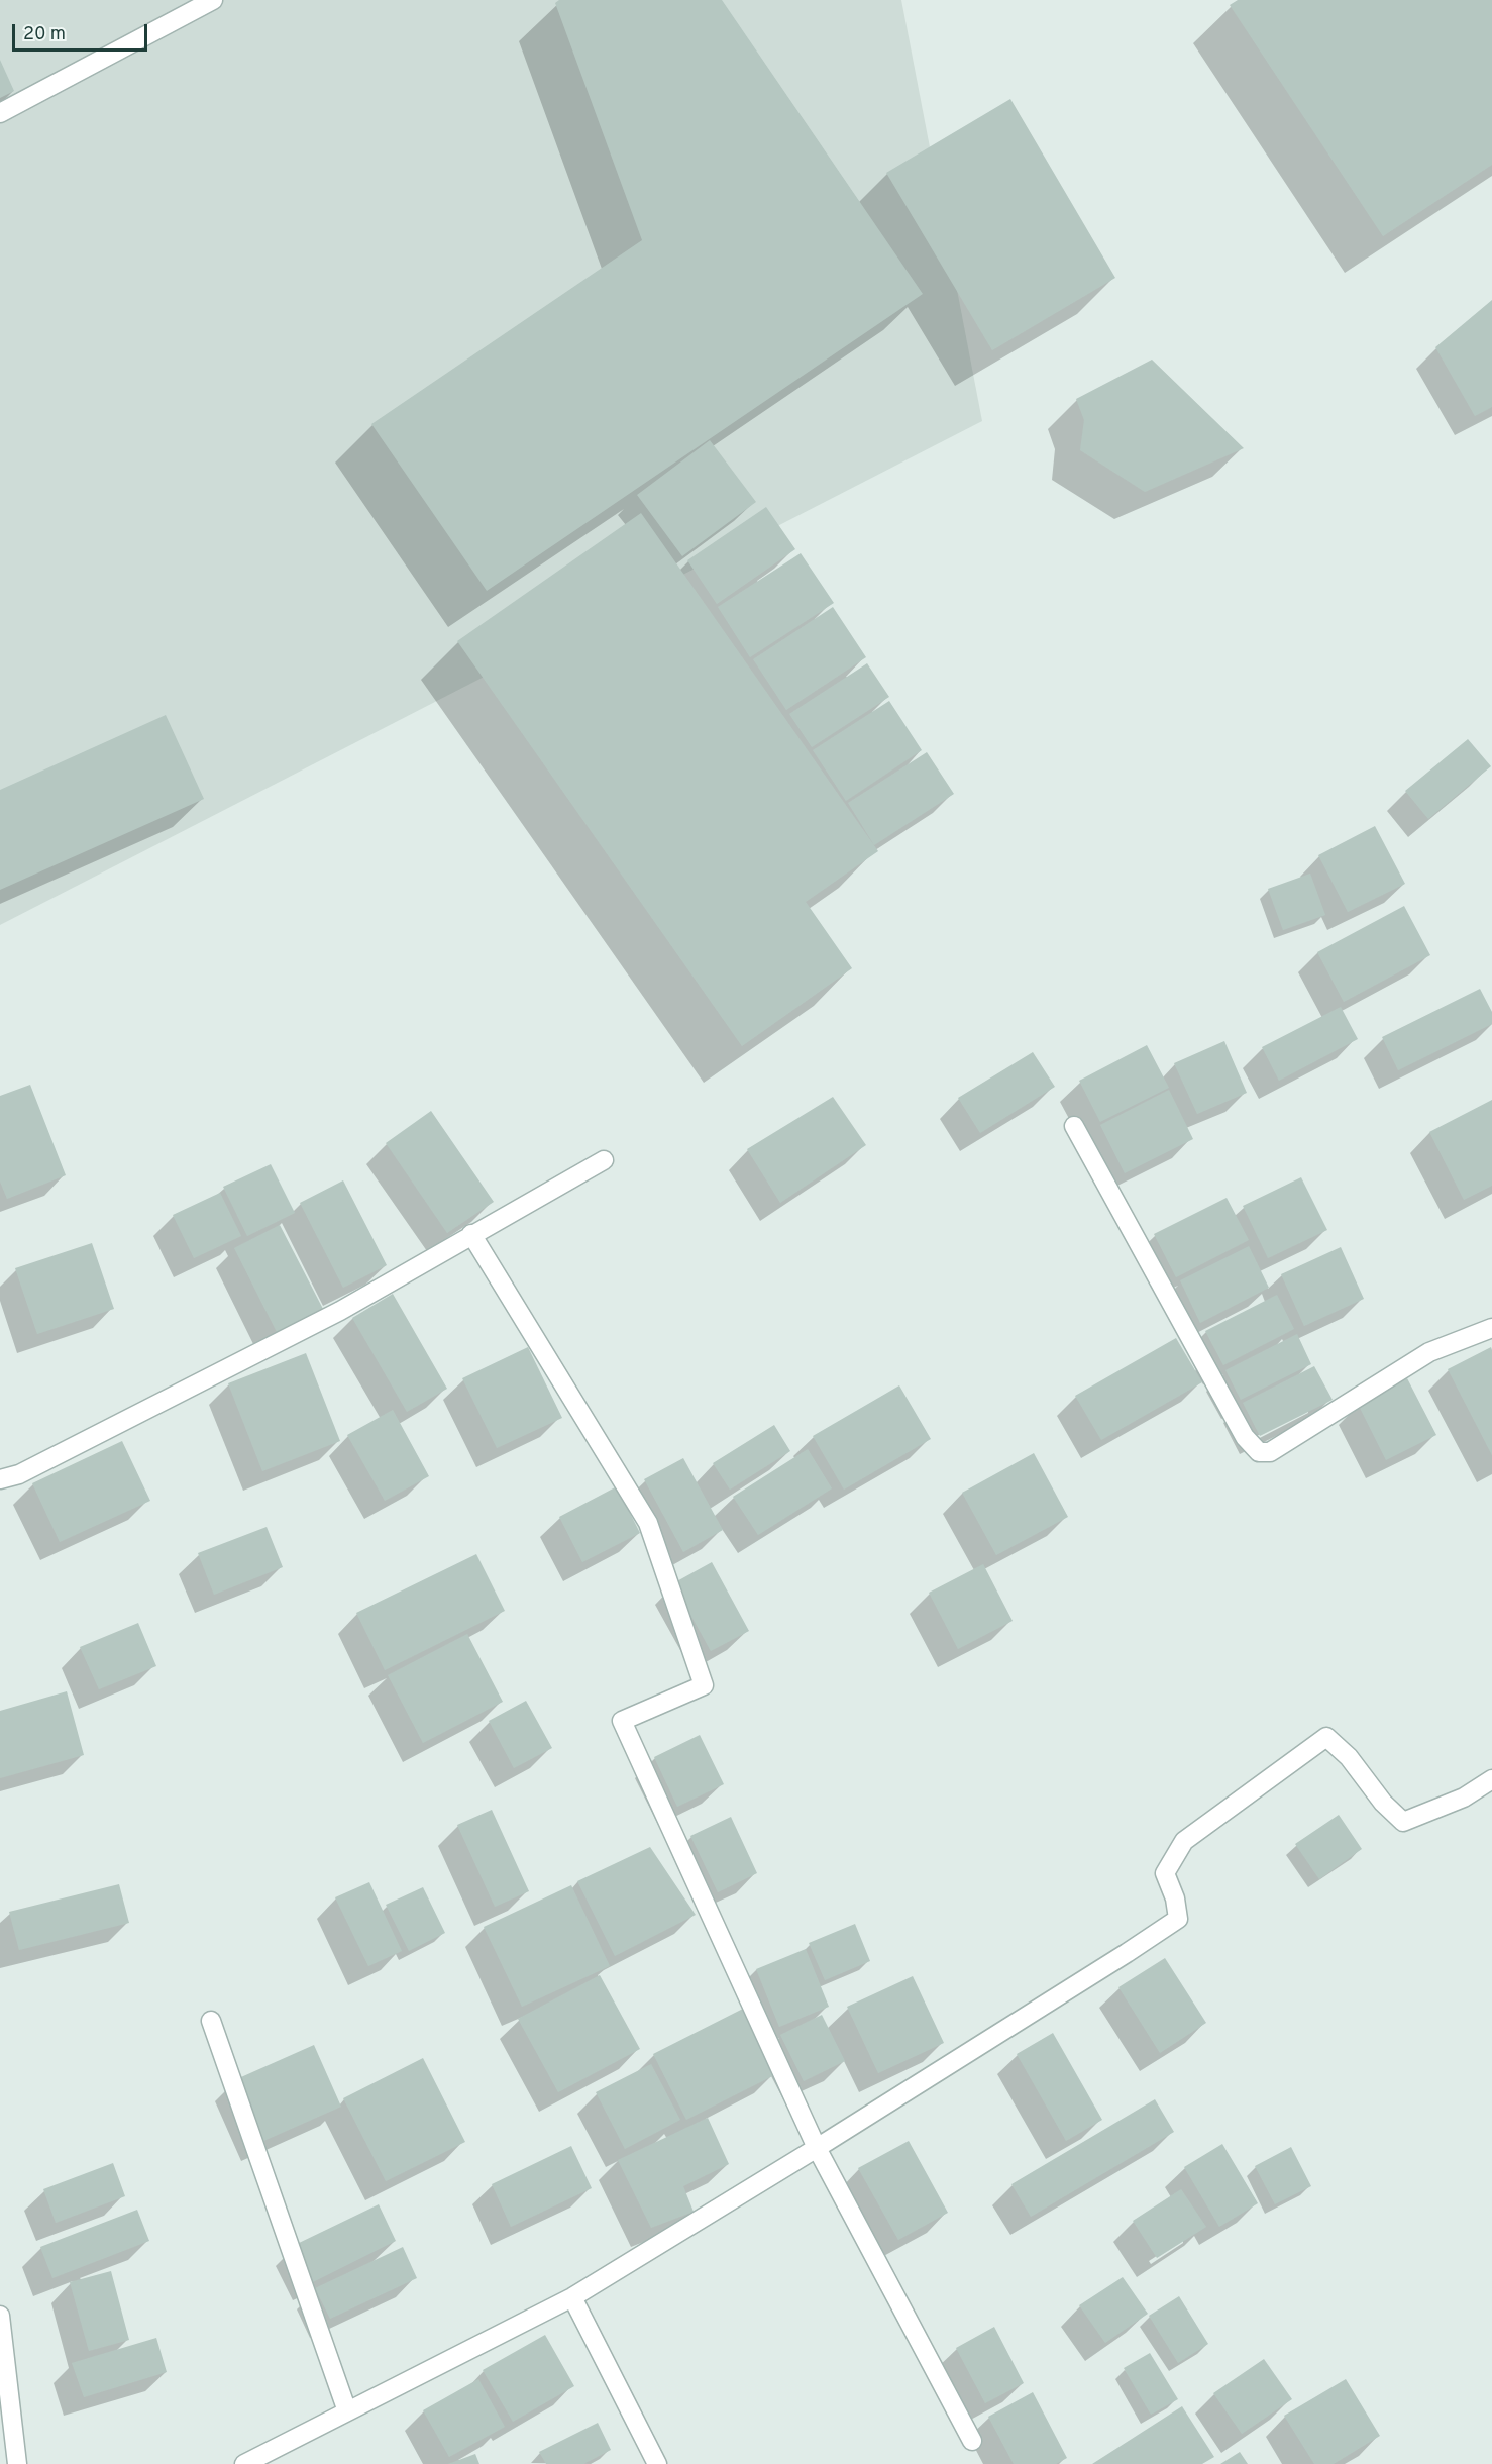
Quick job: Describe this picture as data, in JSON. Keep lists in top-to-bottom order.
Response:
{
  "scale_bar": "20 m"
}
